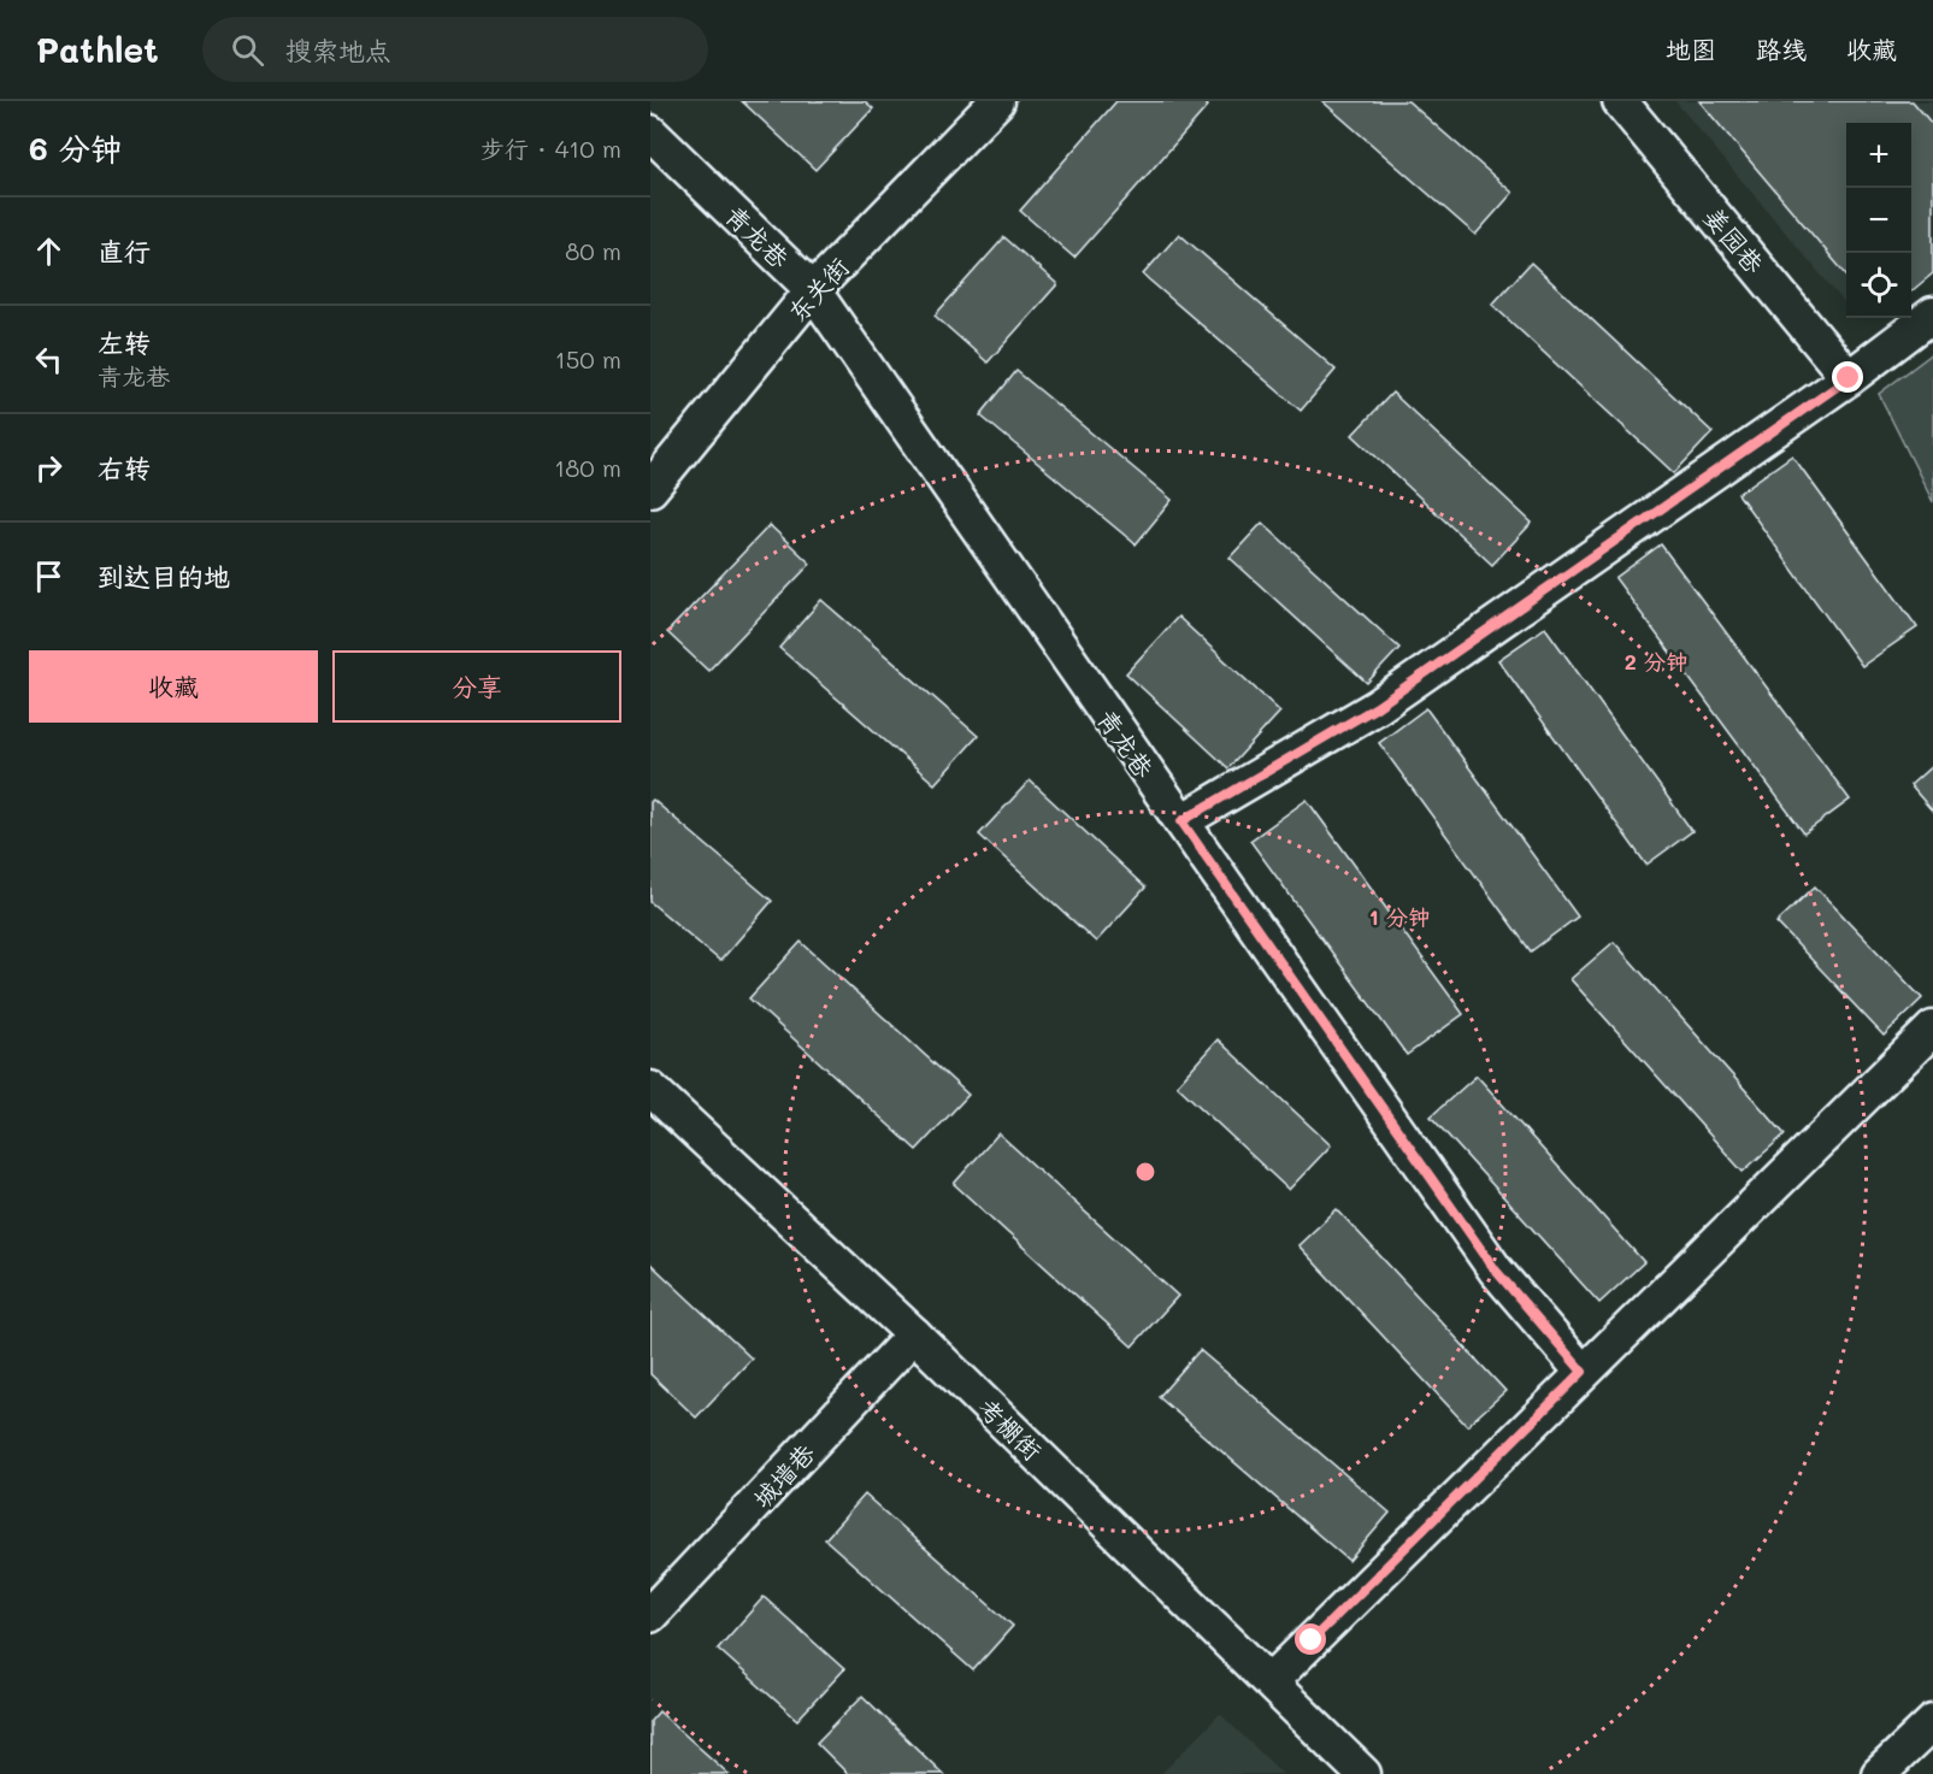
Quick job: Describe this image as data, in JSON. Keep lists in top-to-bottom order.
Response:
{
  "streets": {
    "street": [
      "青龙巷",
      "姜园巷",
      "东关街",
      "考棚街",
      "城墙巷"
    ]
  },
  "crossings": [
    ["青龙巷", "东关街"],
    ["考棚街", "城墙巷"]
  ],
  "page": {
    "header": "Pathlet",
    "search": "搜索地点",
    "nav": ["地图", "路线", "收藏"],
    "heading": ["6 分钟", "步行 · 410 m"],
    "map_buttons": ["+", "−"],
    "list": [
      ["直行", "80 m"],
      ["左转", "青龙巷", "150 m"],
      ["右转", "180 m"],
      "到达目的地"
    ],
    "buttons": ["收藏", "分享"]
  },
  "rings": ["2 分钟", "1 分钟"]
}
